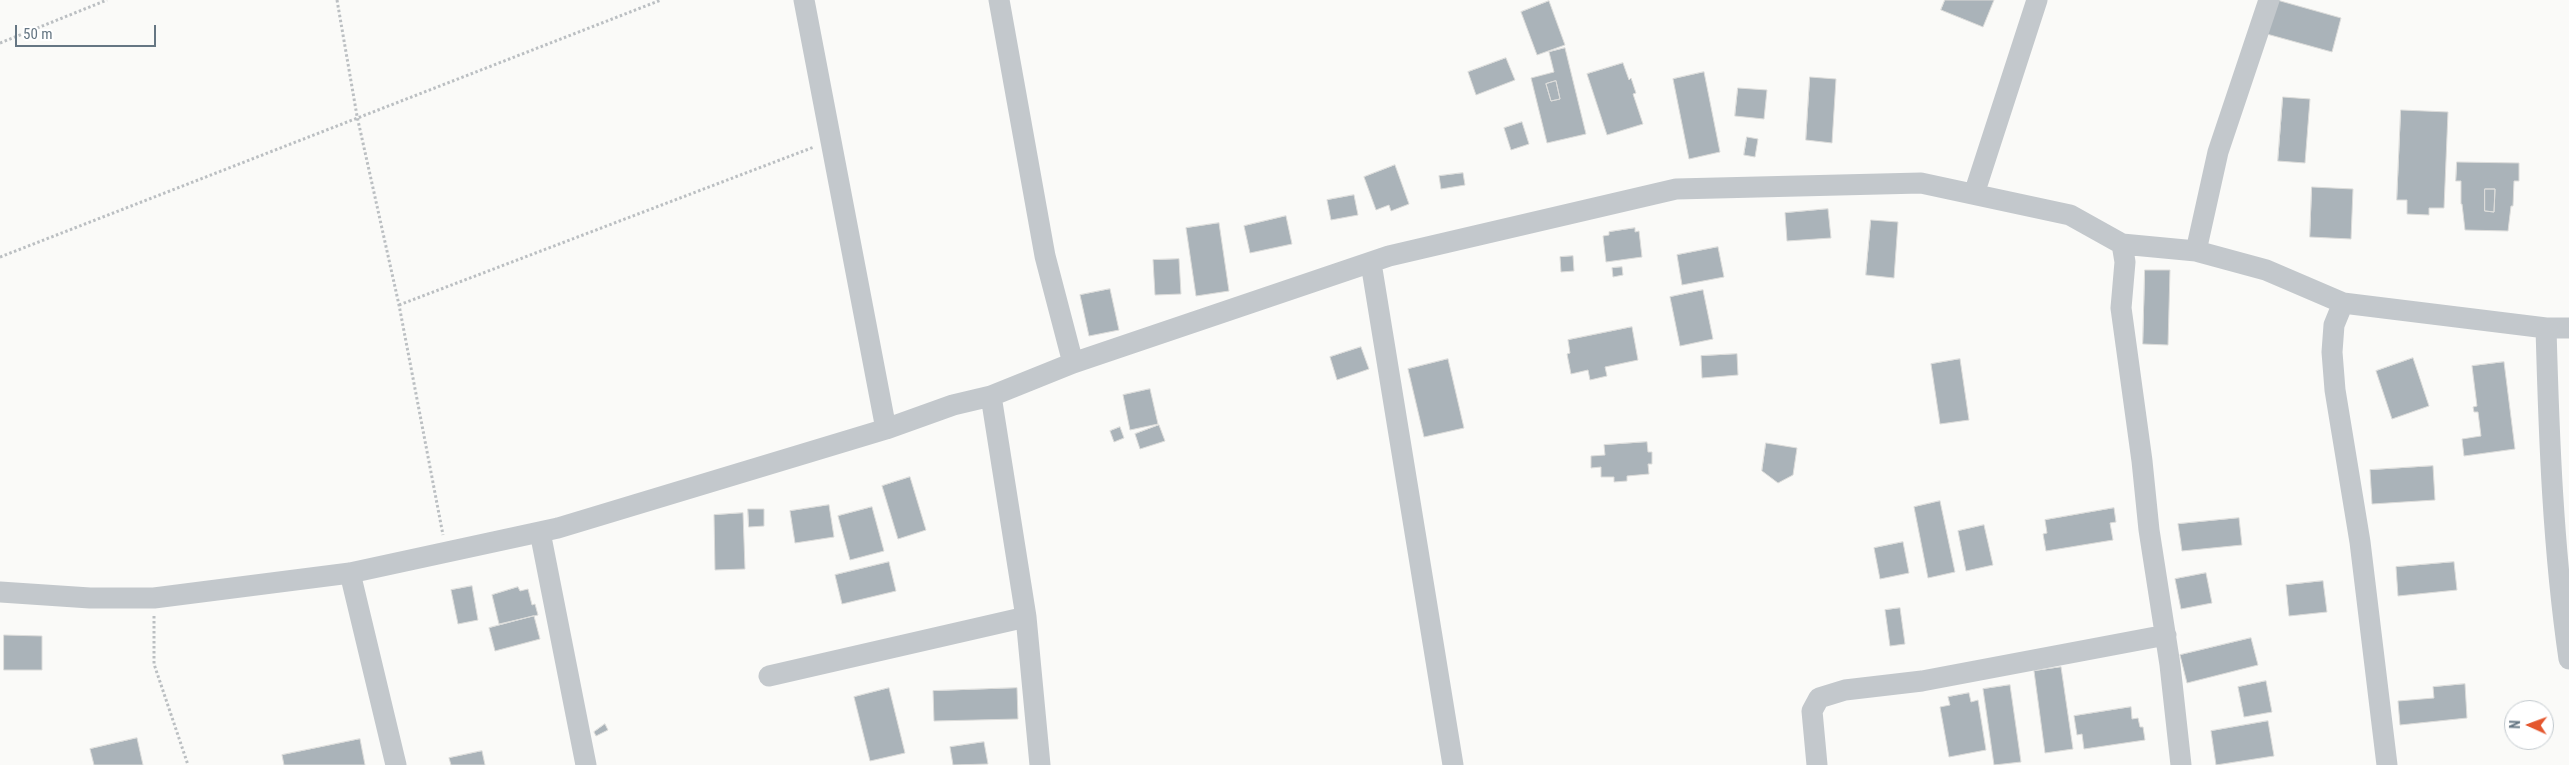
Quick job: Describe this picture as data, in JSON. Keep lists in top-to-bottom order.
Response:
{
  "scale_bar": "50 m",
  "north": "left"
}
